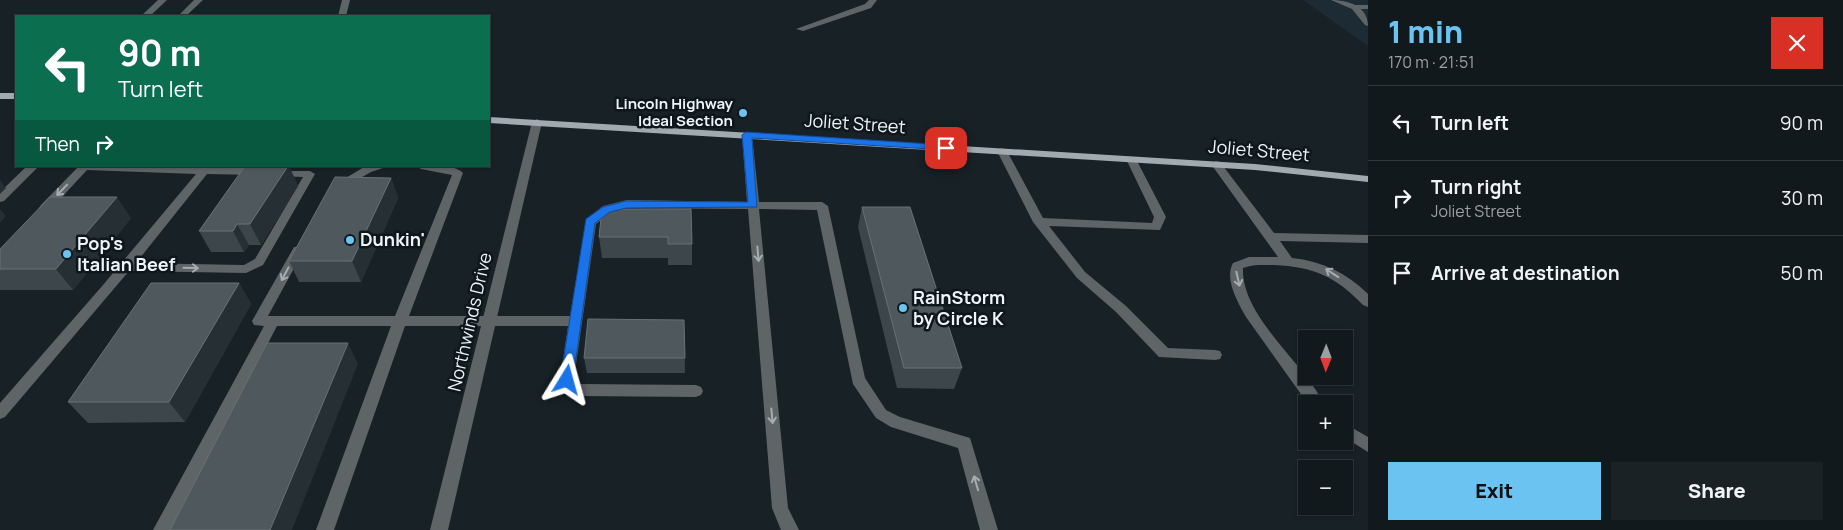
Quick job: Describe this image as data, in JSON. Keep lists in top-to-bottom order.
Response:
{
  "streets": {
    "main road": ["Joliet Street"],
    "street": ["Northwinds Drive"]
  },
  "crossings": [
    ["Joliet Street", "Northwinds Drive"]
  ],
  "places": [
    "Lincoln Highway Ideal Section",
    "Dunkin'",
    "Pop's Italian Beef",
    "RainStorm by Circle K"
  ],
  "north": "bottom",
  "page": {
    "heading": ["1 min", "170 m · 21:51"],
    "turn": ["90 m", "Turn left"],
    "list": [
      {
        "name": "Turn left",
        "value": "90 m"
      },
      {
        "name": "Turn right",
        "note": "Joliet Street",
        "value": "30 m"
      },
      {
        "name": "Arrive at destination",
        "value": "50 m"
      }
    ],
    "then": "Then",
    "map_buttons": ["+", "−"],
    "buttons": ["Exit", "Share"]
  }
}
